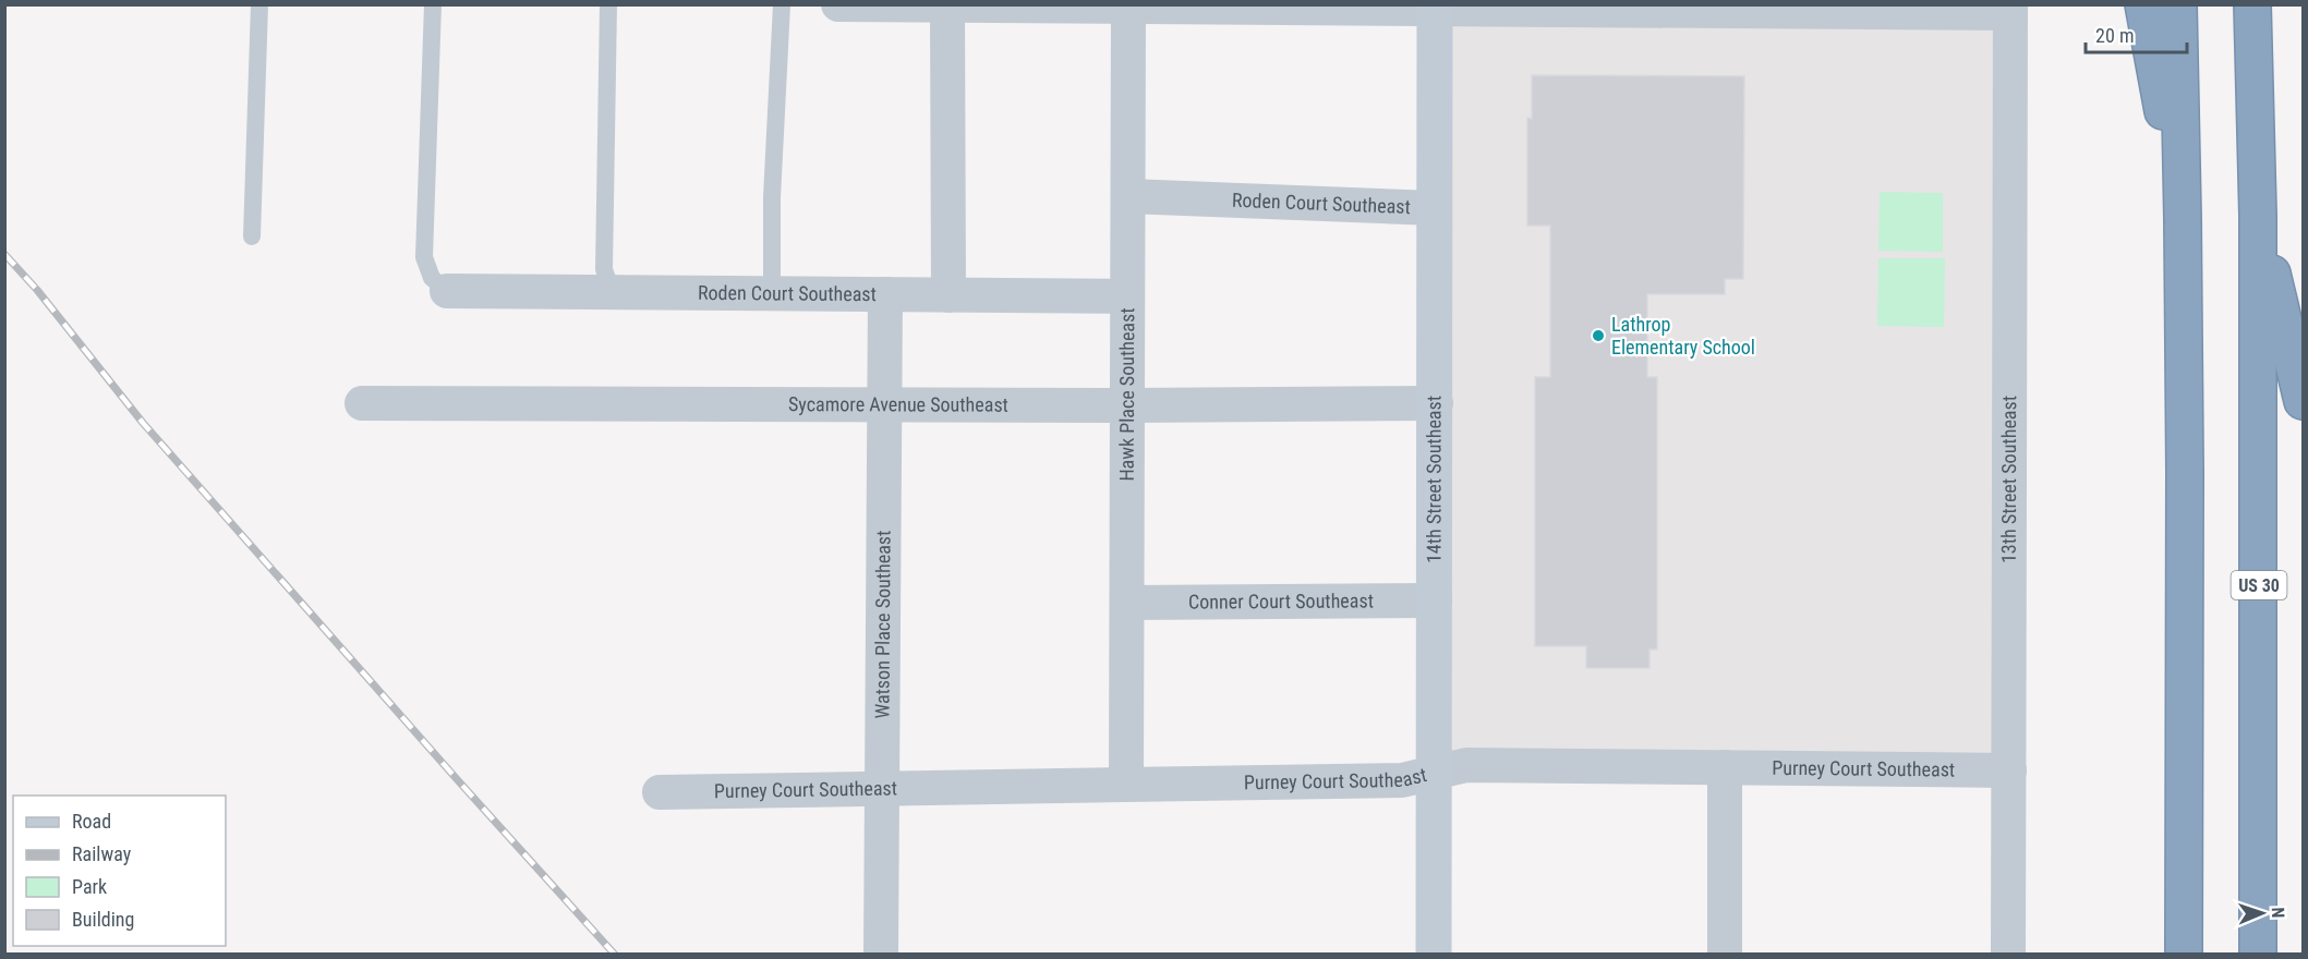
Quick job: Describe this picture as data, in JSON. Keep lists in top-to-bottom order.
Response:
{
  "streets": {
    "highway": ["US 30"],
    "street": [
      "Roden Court Southeast",
      "Hawk Place Southeast",
      "Sycamore Avenue Southeast",
      "14th Street Southeast",
      "13th Street Southeast",
      "Conner Court Southeast",
      "Watson Place Southeast",
      "Purney Court Southeast"
    ]
  },
  "crossings": [
    ["Roden Court Southeast", "Hawk Place Southeast"],
    ["Roden Court Southeast", "14th Street Southeast"],
    ["Roden Court Southeast", "Watson Place Southeast"],
    ["Hawk Place Southeast", "Sycamore Avenue Southeast"],
    ["Hawk Place Southeast", "Conner Court Southeast"],
    ["Hawk Place Southeast", "Purney Court Southeast"],
    ["Sycamore Avenue Southeast", "14th Street Southeast"],
    ["Sycamore Avenue Southeast", "Watson Place Southeast"],
    ["14th Street Southeast", "Conner Court Southeast"],
    ["14th Street Southeast", "Purney Court Southeast"],
    ["13th Street Southeast", "Purney Court Southeast"],
    ["Watson Place Southeast", "Purney Court Southeast"]
  ],
  "places": ["Lathrop Elementary School"],
  "legend": [
    "Road",
    "Railway",
    "Park",
    "Building"
  ],
  "scale_bar": "20 m",
  "north": "right"
}
